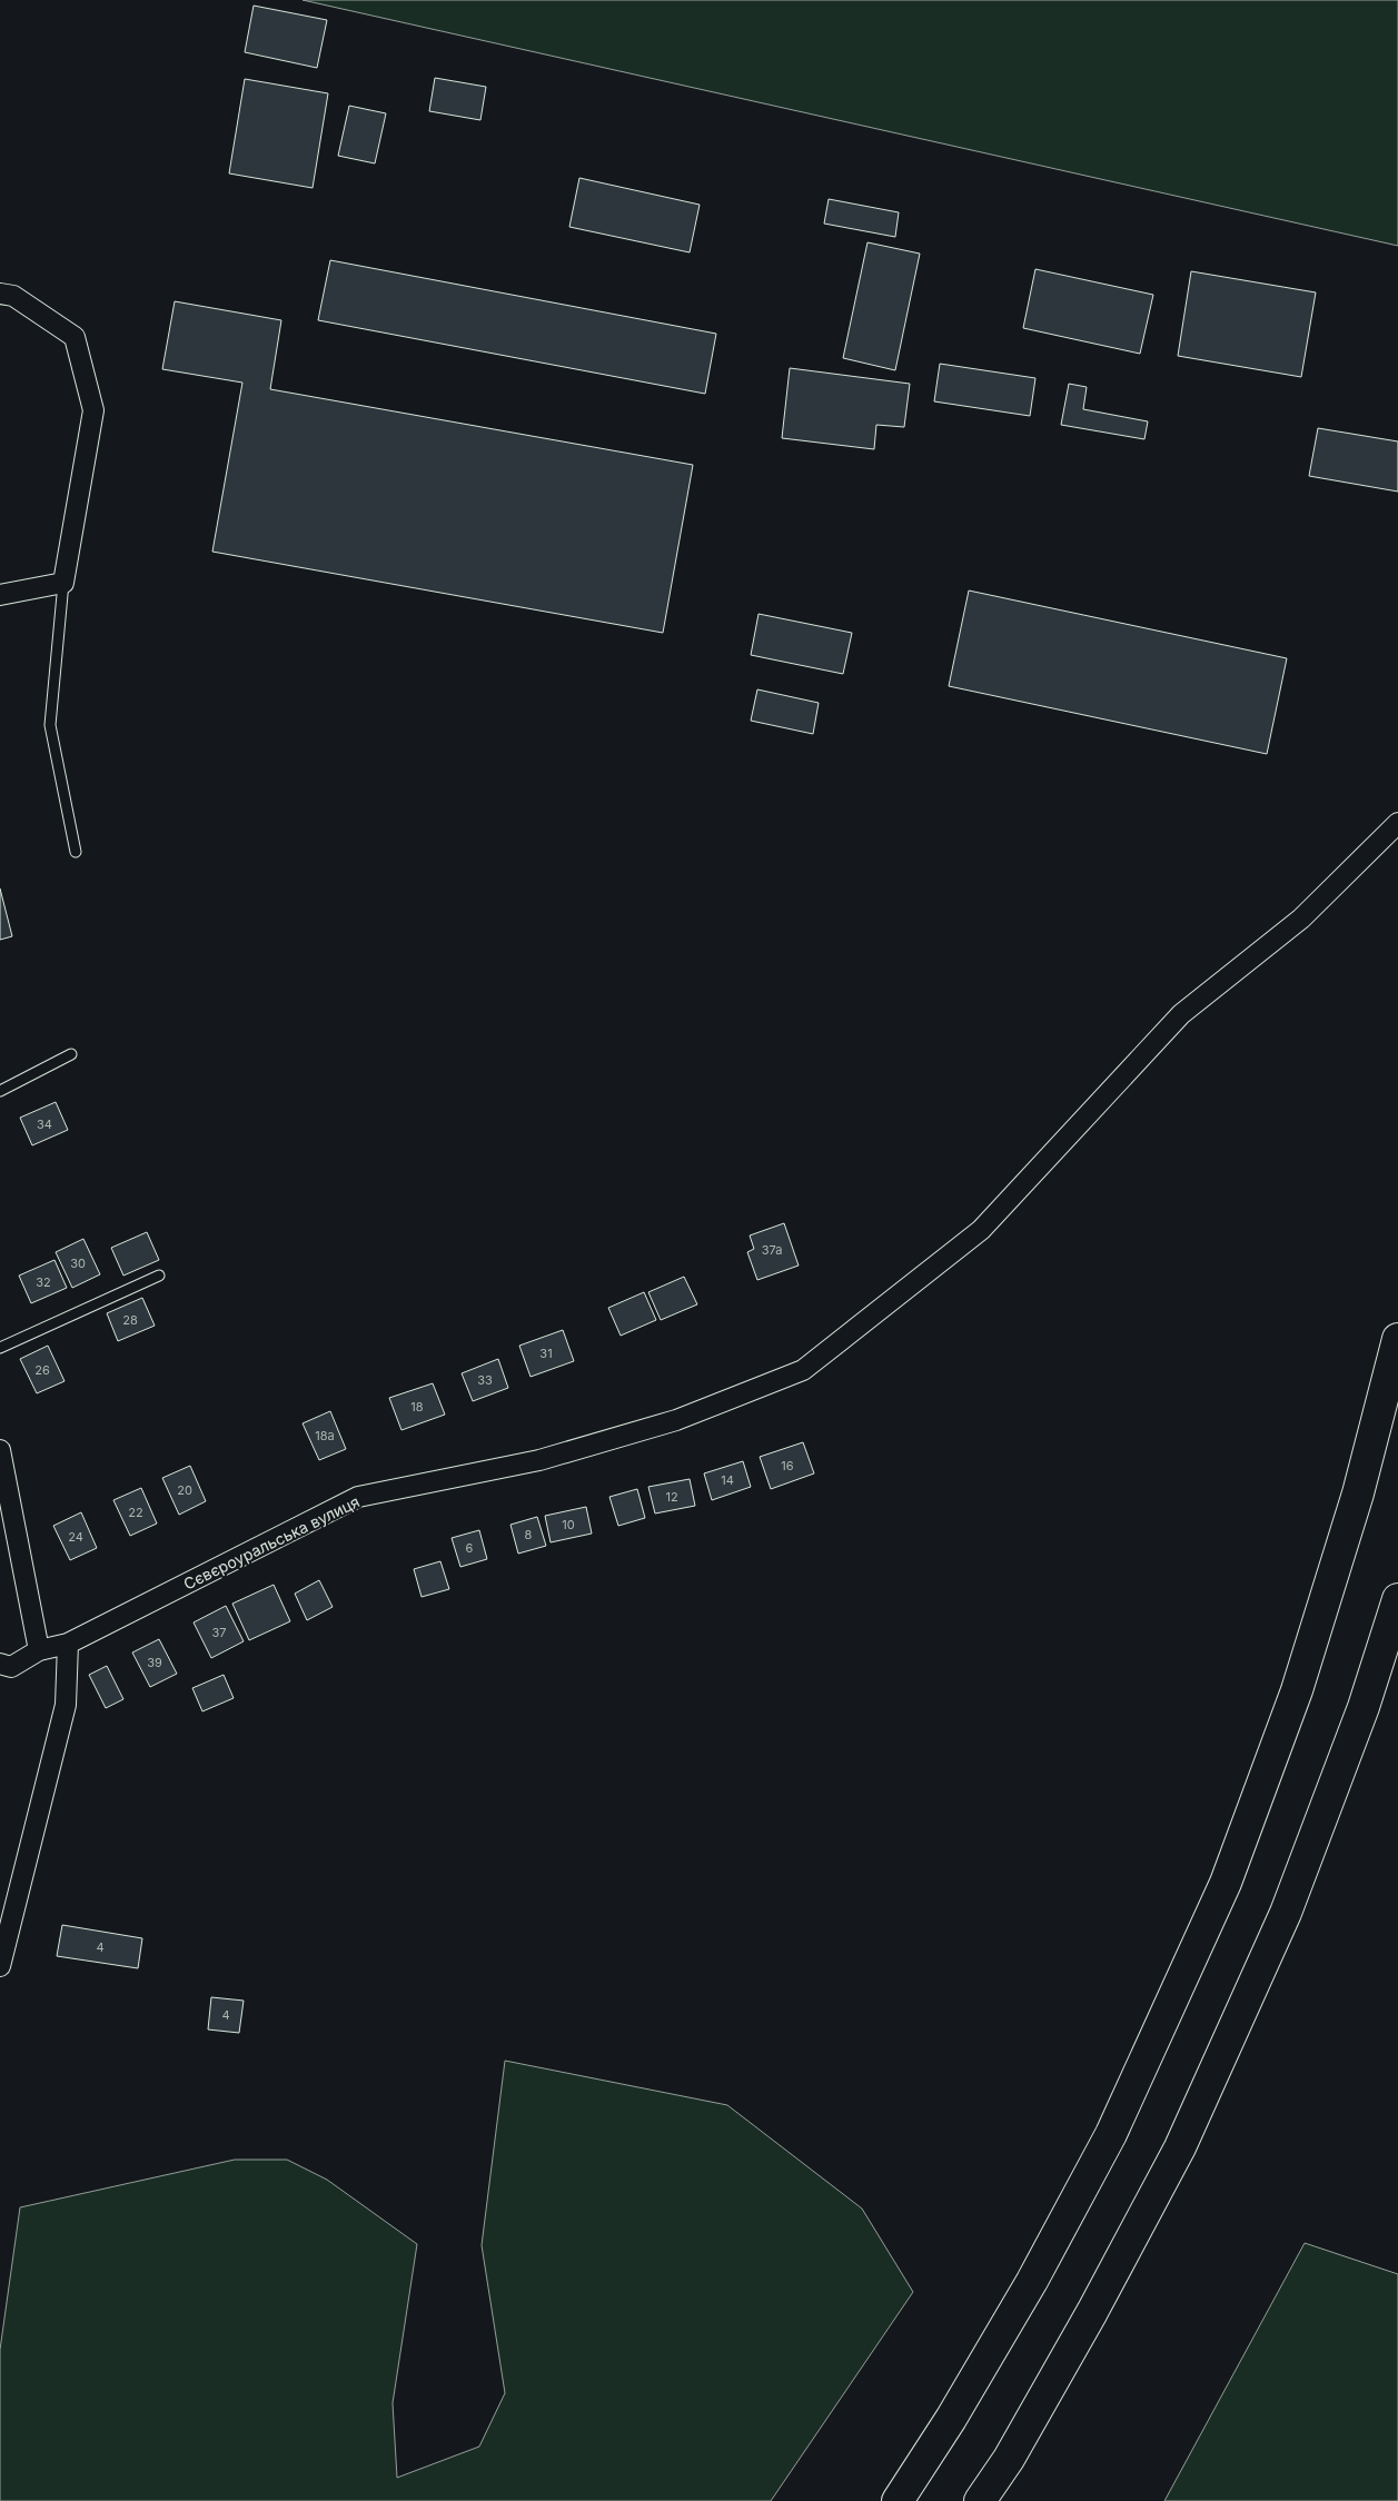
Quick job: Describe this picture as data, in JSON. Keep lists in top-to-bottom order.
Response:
{
  "streets": {
    "street": ["Сєвєроуральська вулиця"]
  },
  "house_numbers": [
    "34",
    "37а",
    "30",
    "32",
    "28",
    "31",
    "26",
    "33",
    "18",
    "18а",
    "16",
    "14",
    "20",
    "12",
    "22",
    "10",
    "8",
    "24",
    "6",
    "37",
    "39",
    "4",
    "4"
  ]
}
